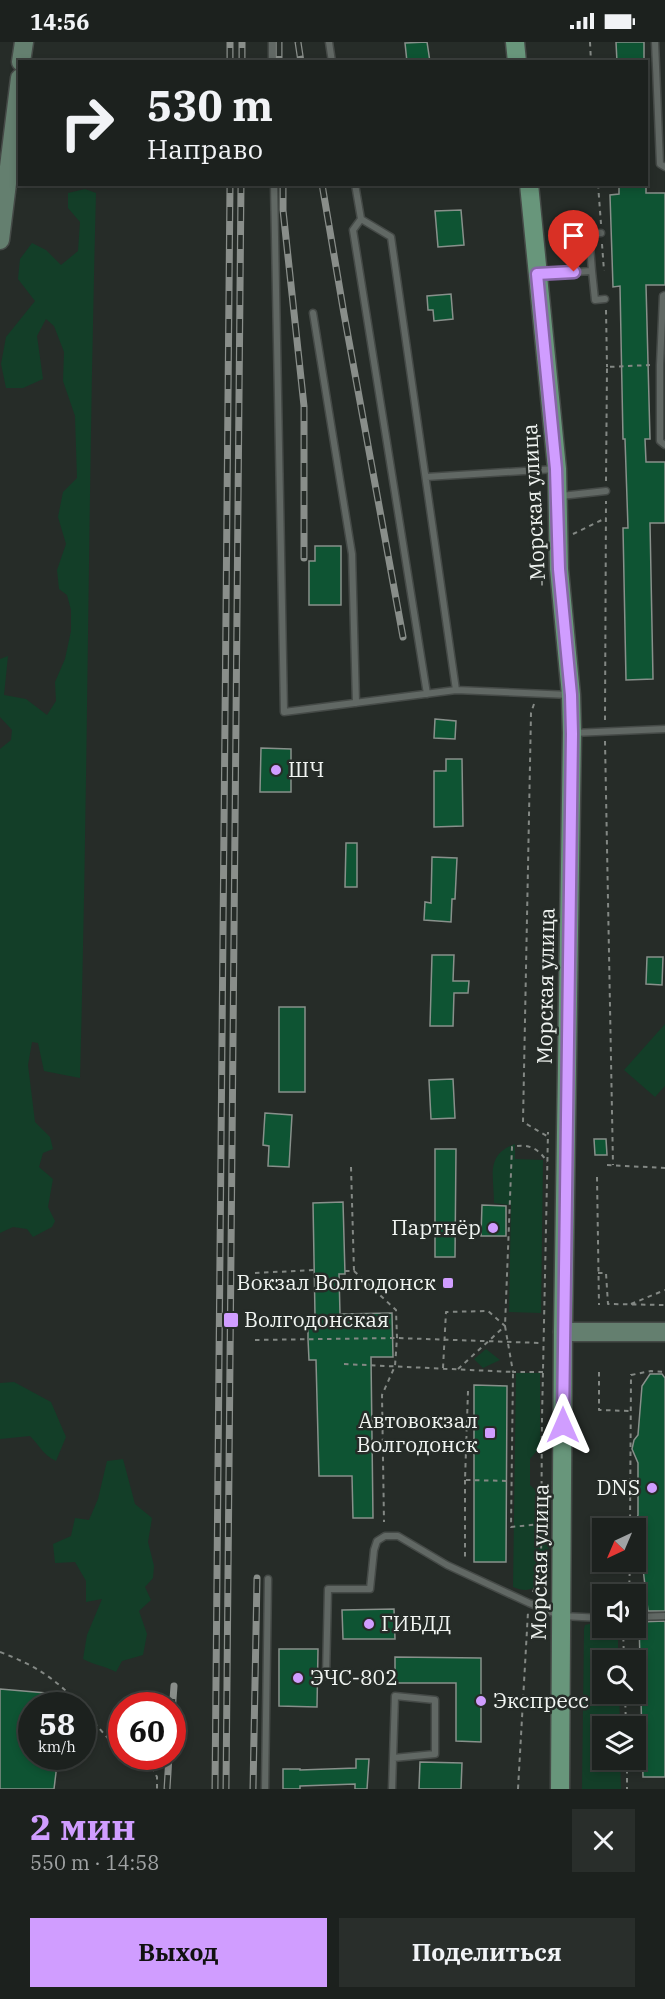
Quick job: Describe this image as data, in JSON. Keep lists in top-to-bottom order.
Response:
{
  "streets": {
    "main road": ["Морская улица"]
  },
  "places": {
    "other": [
      "ШЧ",
      "Партнёр",
      "DNS",
      "ГИБДД",
      "ЭЧС-802",
      "Экспресс"
    ],
    "transit": ["Вокзал Волгодонск", "Волгодонская", "Автовокзал Волгодонск"]
  },
  "north": "bottom left",
  "page": {
    "status": "14:56",
    "turn": ["530 m", "Направо"],
    "speed": "58 km/h",
    "limit": "60",
    "heading": ["2 мин", "550 m · 14:58"],
    "buttons": ["Выход", "Поделиться"]
  }
}
